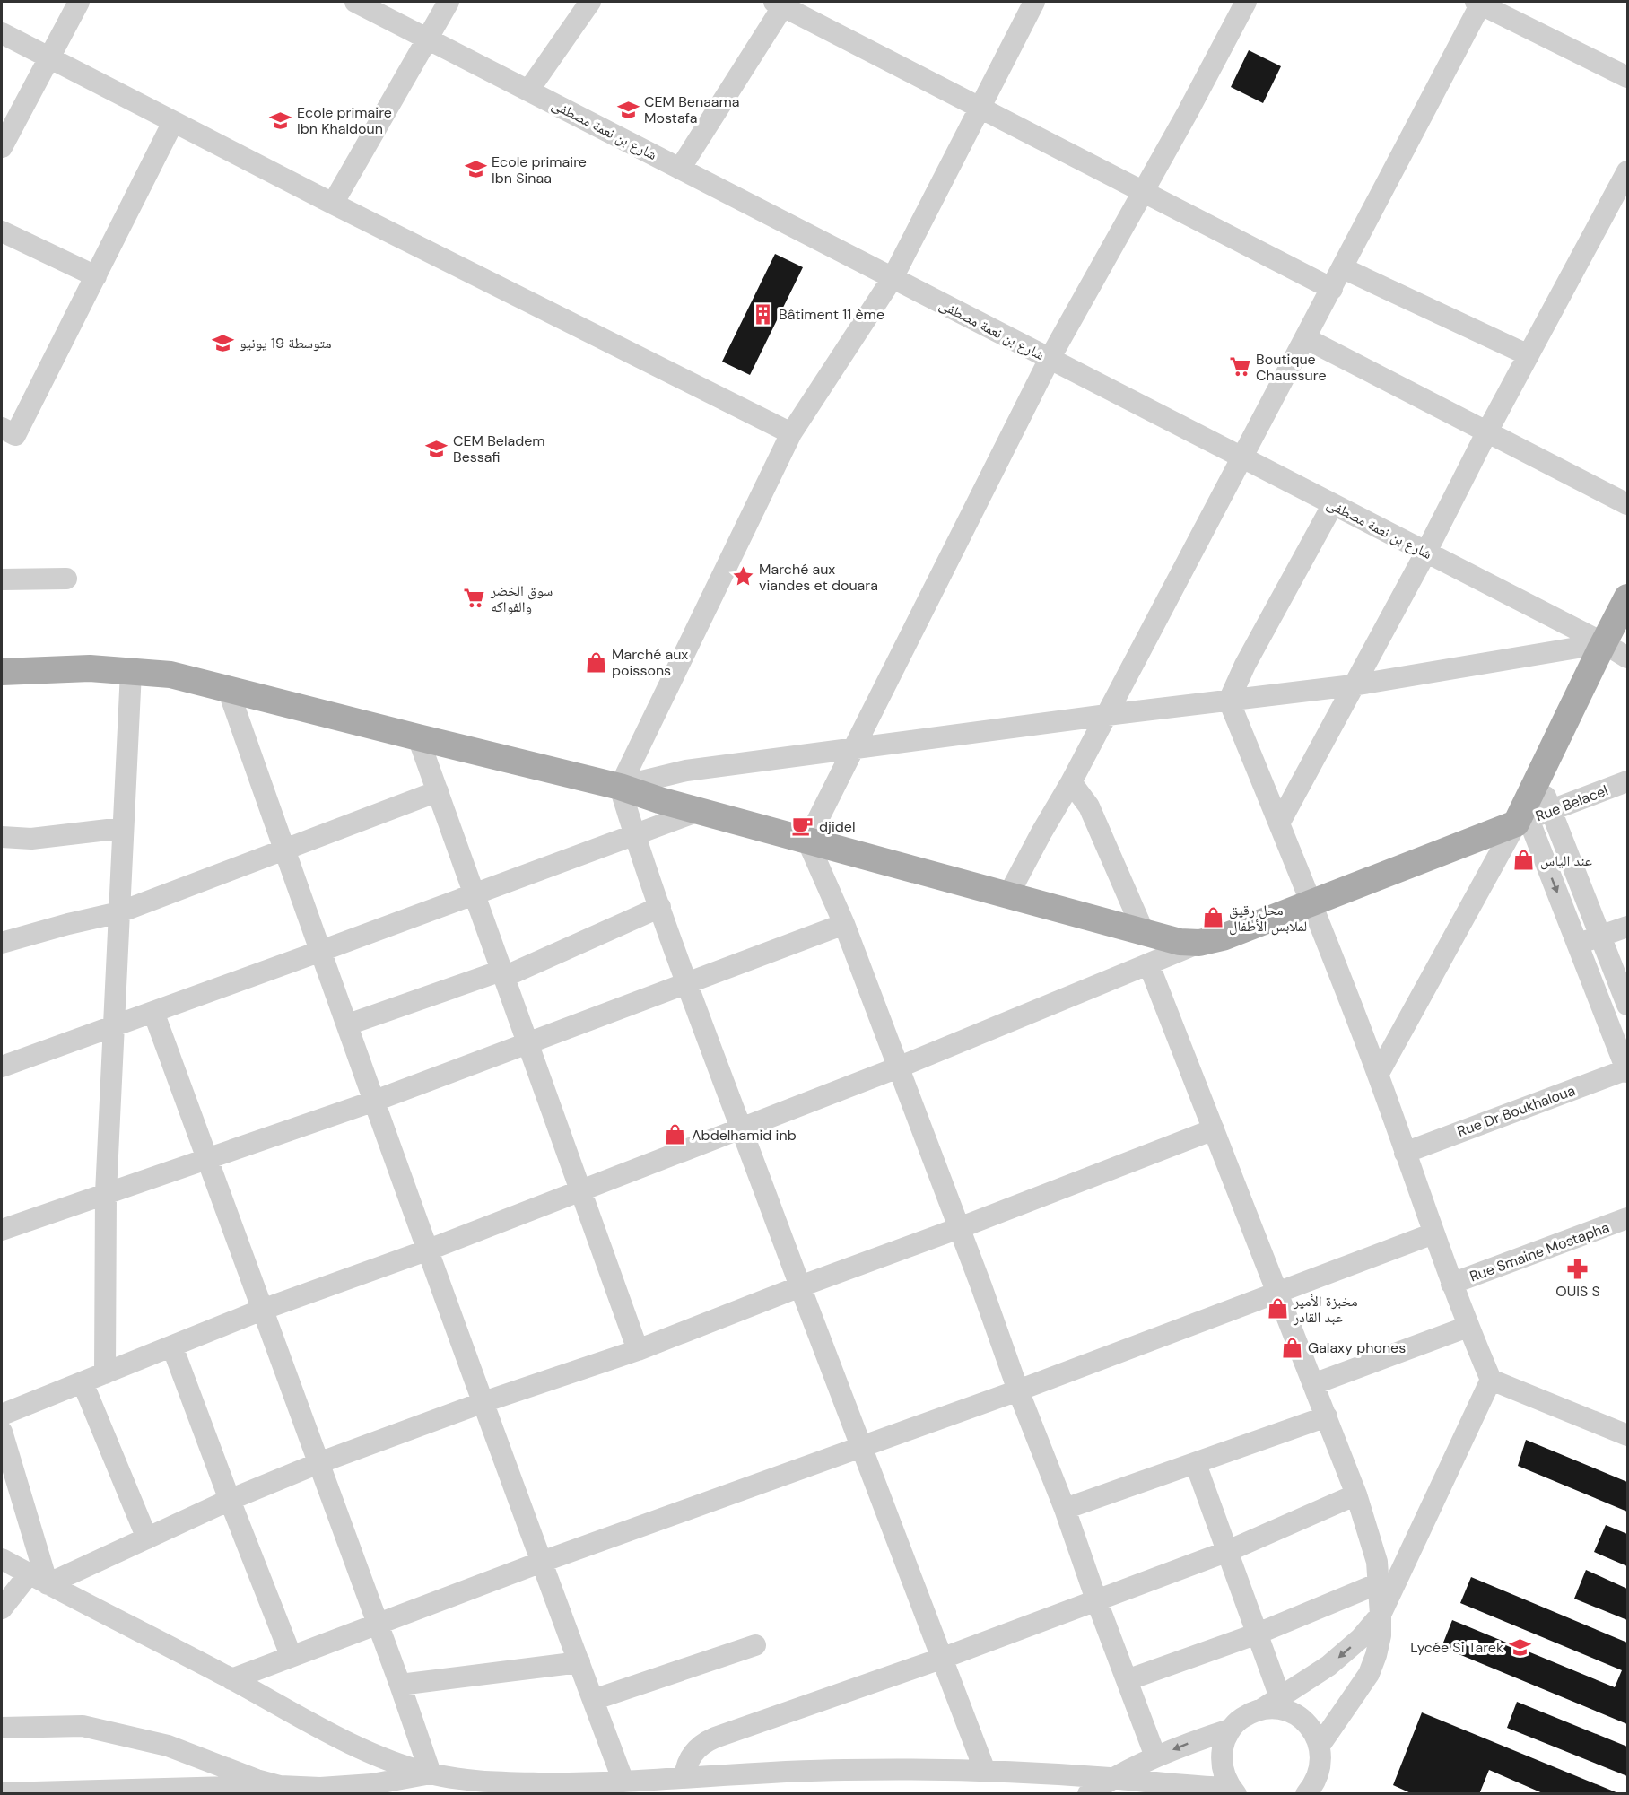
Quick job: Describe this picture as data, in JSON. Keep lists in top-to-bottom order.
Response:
{
  "streets": {
    "street": [
      "شارع بن نعمة مصطفى",
      "Rue Belacel",
      "Rue Dr Boukhaloua",
      "Rue Smaine Mostapha"
    ]
  },
  "places": {
    "school or university": [
      "CEM Benaama Mostafa",
      "Ecole primaire Ibn Khaldoun",
      "Ecole primaire Ibn Sinaa",
      "متوسطة 19 يونيو",
      "CEM Beladem Bessafi",
      "Lycée Si Tarek"
    ],
    "building": ["Bâtiment 11 ème"],
    "supermarket": ["Boutique Chaussure", "سوق الخضر والفواكه"],
    "place": ["Marché aux viandes et douara"],
    "shop": [
      "Marché aux poissons",
      "عند الياس",
      "محل رقيق لملابس الأطفال",
      "Abdelhamid inb",
      "مخبزة الأمير عبد القادر",
      "Galaxy phones"
    ],
    "cafe": ["djidel"],
    "pharmacy": ["OUIS S"]
  }
}
